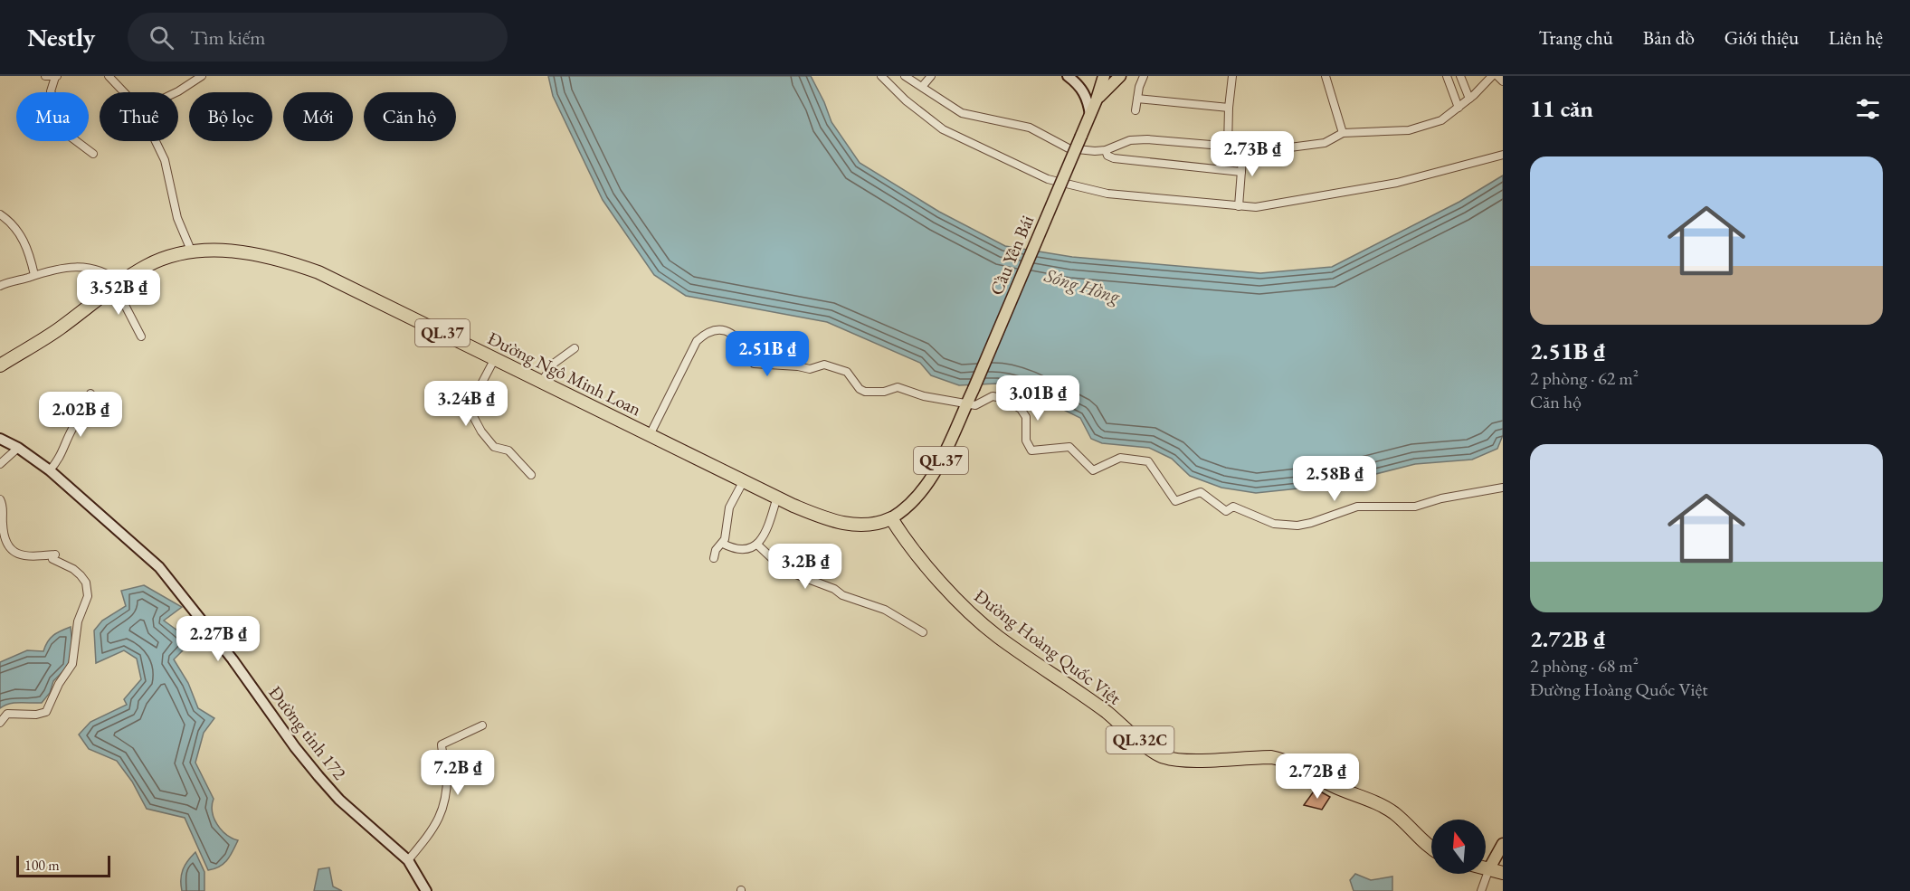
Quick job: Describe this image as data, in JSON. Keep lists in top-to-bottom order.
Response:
{
  "streets": {
    "highway": [
      "QL.37",
      "Đường Ngô Minh Loan",
      "Đường Hoàng Quốc Việt",
      "QL.32C"
    ],
    "main road": ["Cầu Yên Bái", "Đường tỉnh 172"]
  },
  "crossings": [
    ["Cầu Yên Bái", "QL.37"],
    ["Cầu Yên Bái", "Đường Ngô Minh Loan"],
    ["Đường Ngô Minh Loan", "Đường Hoàng Quốc Việt"]
  ],
  "water": ["Sông Hồng"],
  "scale_bar": "100 m",
  "north": "top",
  "page": {
    "header": "Nestly",
    "search": "Tìm kiếm",
    "nav": [
      "Trang chủ",
      "Bản đồ",
      "Giới thiệu",
      "Liên hệ"
    ],
    "heading": "11 căn",
    "chip": [
      "Mua",
      "Thuê",
      "Bộ lọc",
      "Mới",
      "Căn hộ"
    ],
    "price": [
      "2.73B ₫",
      "3.52B ₫",
      "2.51B ₫",
      "3.01B ₫",
      "3.24B ₫",
      "2.02B ₫",
      "2.58B ₫",
      "3.2B ₫",
      "2.27B ₫",
      "7.2B ₫",
      "2.72B ₫"
    ],
    "list": [
      {
        "name": "2.51B ₫",
        "note": "2 phòng · 62 m² · Căn hộ"
      },
      {
        "name": "2.72B ₫",
        "note": "2 phòng · 68 m² · Đường Hoàng Quốc Việt"
      }
    ],
    "scale": "100 m"
  }
}
